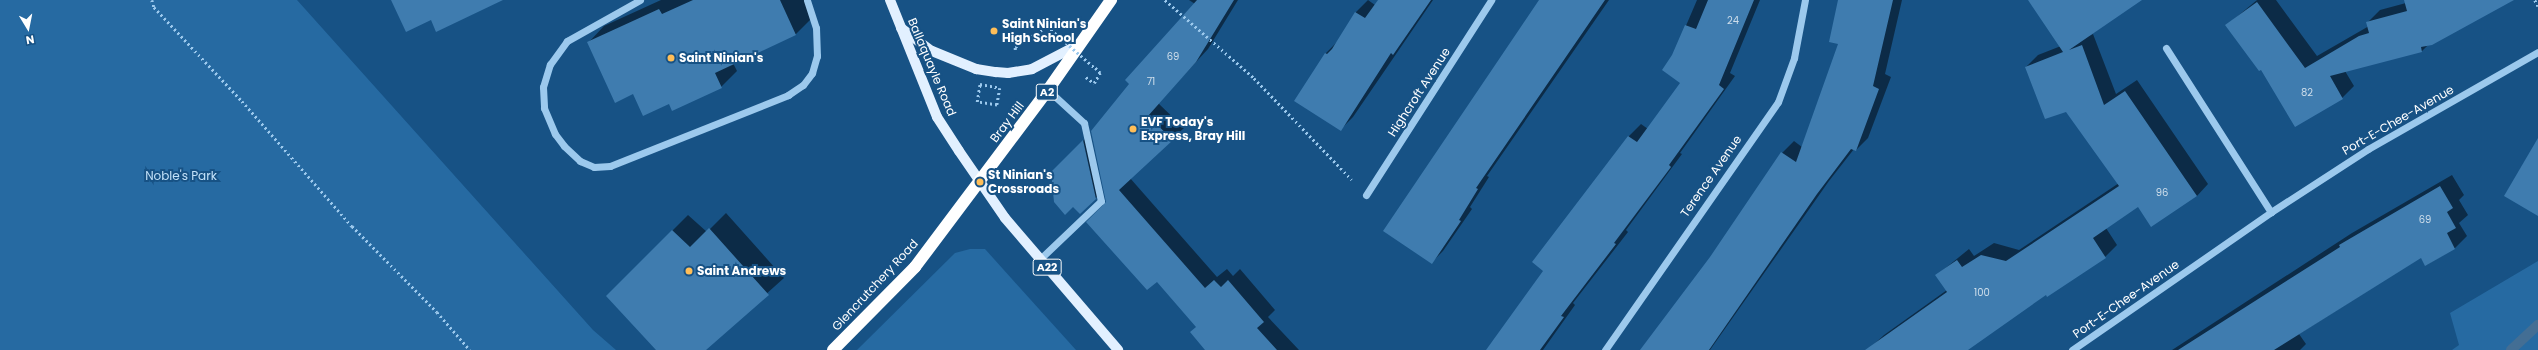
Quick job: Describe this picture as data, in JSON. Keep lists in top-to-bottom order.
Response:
{
  "streets": {
    "highway": ["A2", "Bray Hill", "Glencrutchery Road"],
    "main road": ["Ballaquayle Road", "A22"],
    "street": ["Highcroft Avenue", "Port-E-Chee-Avenue", "Terence Avenue"]
  },
  "crossings": [
    ["Ballaquayle Road", "Bray Hill"],
    ["Ballaquayle Road", "A22"],
    ["Ballaquayle Road", "Glencrutchery Road"],
    ["Bray Hill", "A22"],
    ["Bray Hill", "Glencrutchery Road"],
    ["A22", "Glencrutchery Road"]
  ],
  "parks": ["Noble's Park"],
  "places": [
    "Saint Ninian's High School",
    "Saint Ninian's",
    "EVF Today's Express, Bray Hill",
    "St Ninian's Crossroads",
    "Saint Andrews"
  ],
  "house_numbers": [
    "24",
    "69",
    "71",
    "82",
    "96",
    "69",
    "100"
  ],
  "north": "bottom"
}
